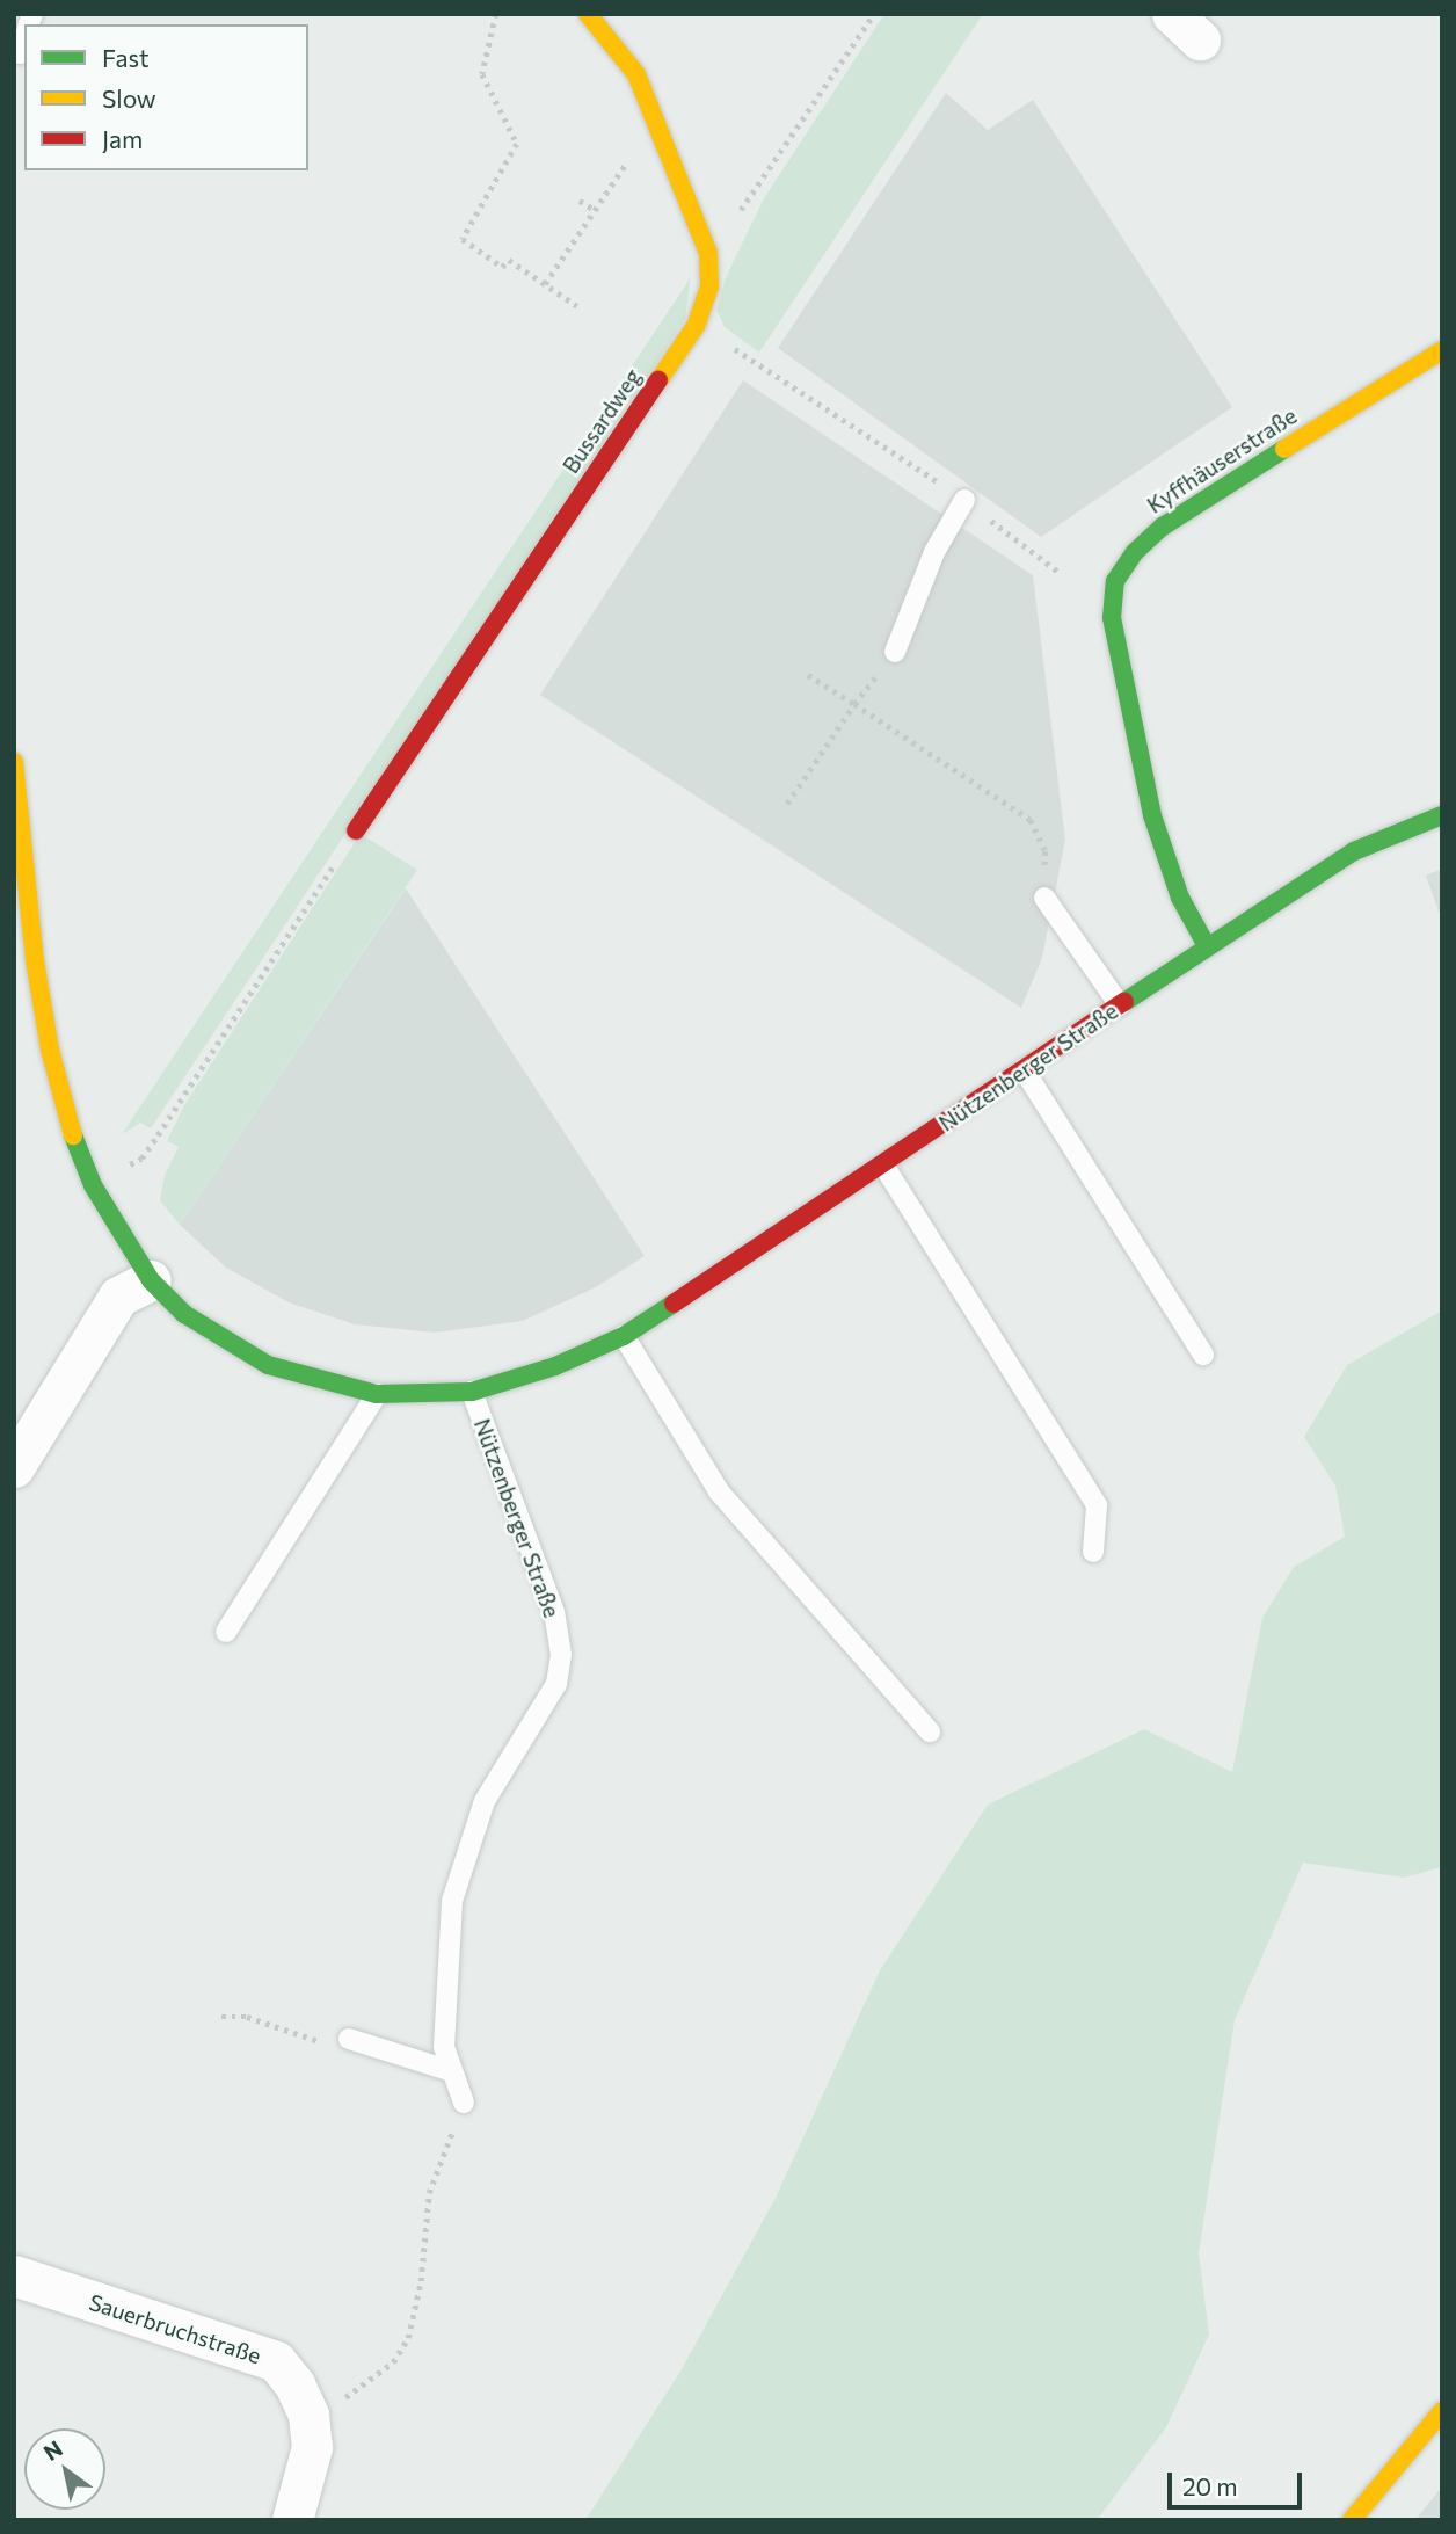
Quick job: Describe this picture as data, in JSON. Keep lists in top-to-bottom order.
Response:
{
  "streets": {
    "street": [
      "Bussardweg",
      "Kyffhäuserstraße",
      "Nützenberger Straße",
      "Sauerbruchstraße"
    ]
  },
  "crossings": [
    ["Kyffhäuserstraße", "Nützenberger Straße"]
  ],
  "legend": ["Fast", "Slow", "Jam"],
  "scale_bar": "20 m",
  "north": "top left"
}
